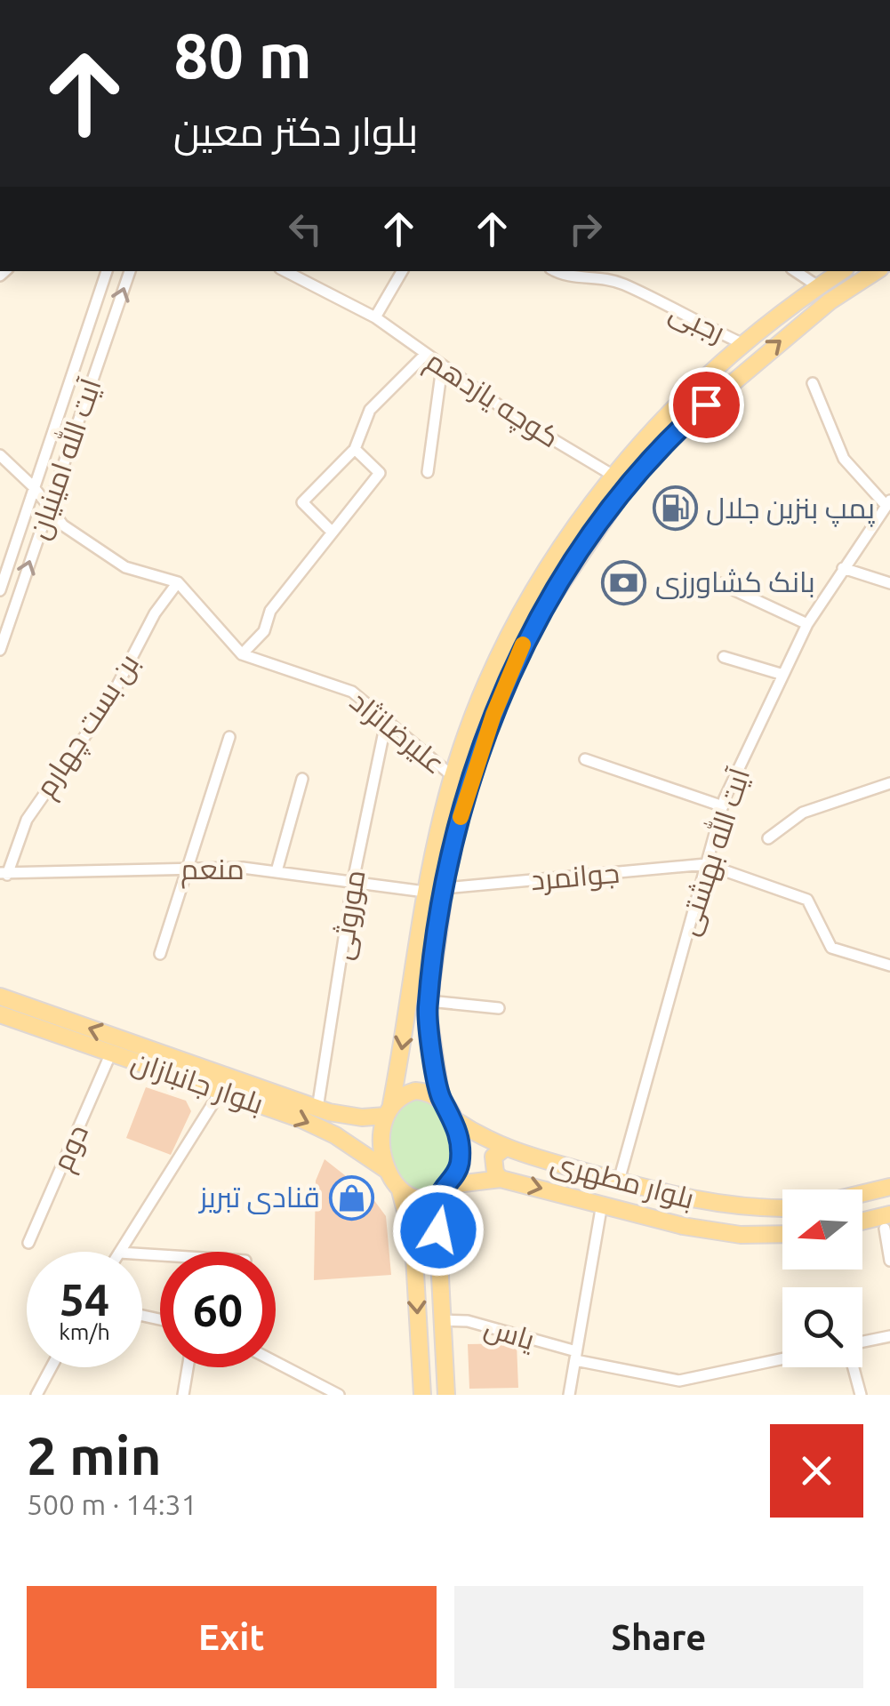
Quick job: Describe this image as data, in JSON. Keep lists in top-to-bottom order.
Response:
{
  "streets": {
    "main road": ["بلوار جانبازان", "بلوار مطهری"],
    "street": [
      "رجبی",
      "کوچه یازدهم",
      "آیت الله امینیان",
      "بن بست چهارم",
      "علیرضانژاد",
      "آیت الله بهشتی",
      "منعم",
      "جوانمرد",
      "موروثی",
      "دوم",
      "یاس"
    ]
  },
  "crossings": [
    ["بن بست چهارم", "علیرضانژاد"],
    ["بن بست چهارم", "منعم"],
    ["علیرضانژاد", "موروثی"],
    ["آیت الله بهشتی", "جوانمرد"],
    ["آیت الله بهشتی", "بلوار مطهری"],
    ["منعم", "موروثی"],
    ["موروثی", "بلوار جانبازان"],
    ["بلوار جانبازان", "دوم"],
    ["بلوار جانبازان", "بلوار مطهری"]
  ],
  "places": {
    "fuel station": ["پمپ بنزین جلال"],
    "bank": ["بانک کشاورزی"],
    "shop": ["قنادی تبریز"]
  },
  "north": "left",
  "page": {
    "turn": ["80 m", "بلوار دکتر معین"],
    "speed": "54 km/h",
    "limit": "60",
    "heading": ["2 min", "500 m · 14:31"],
    "buttons": ["Exit", "Share"]
  }
}
